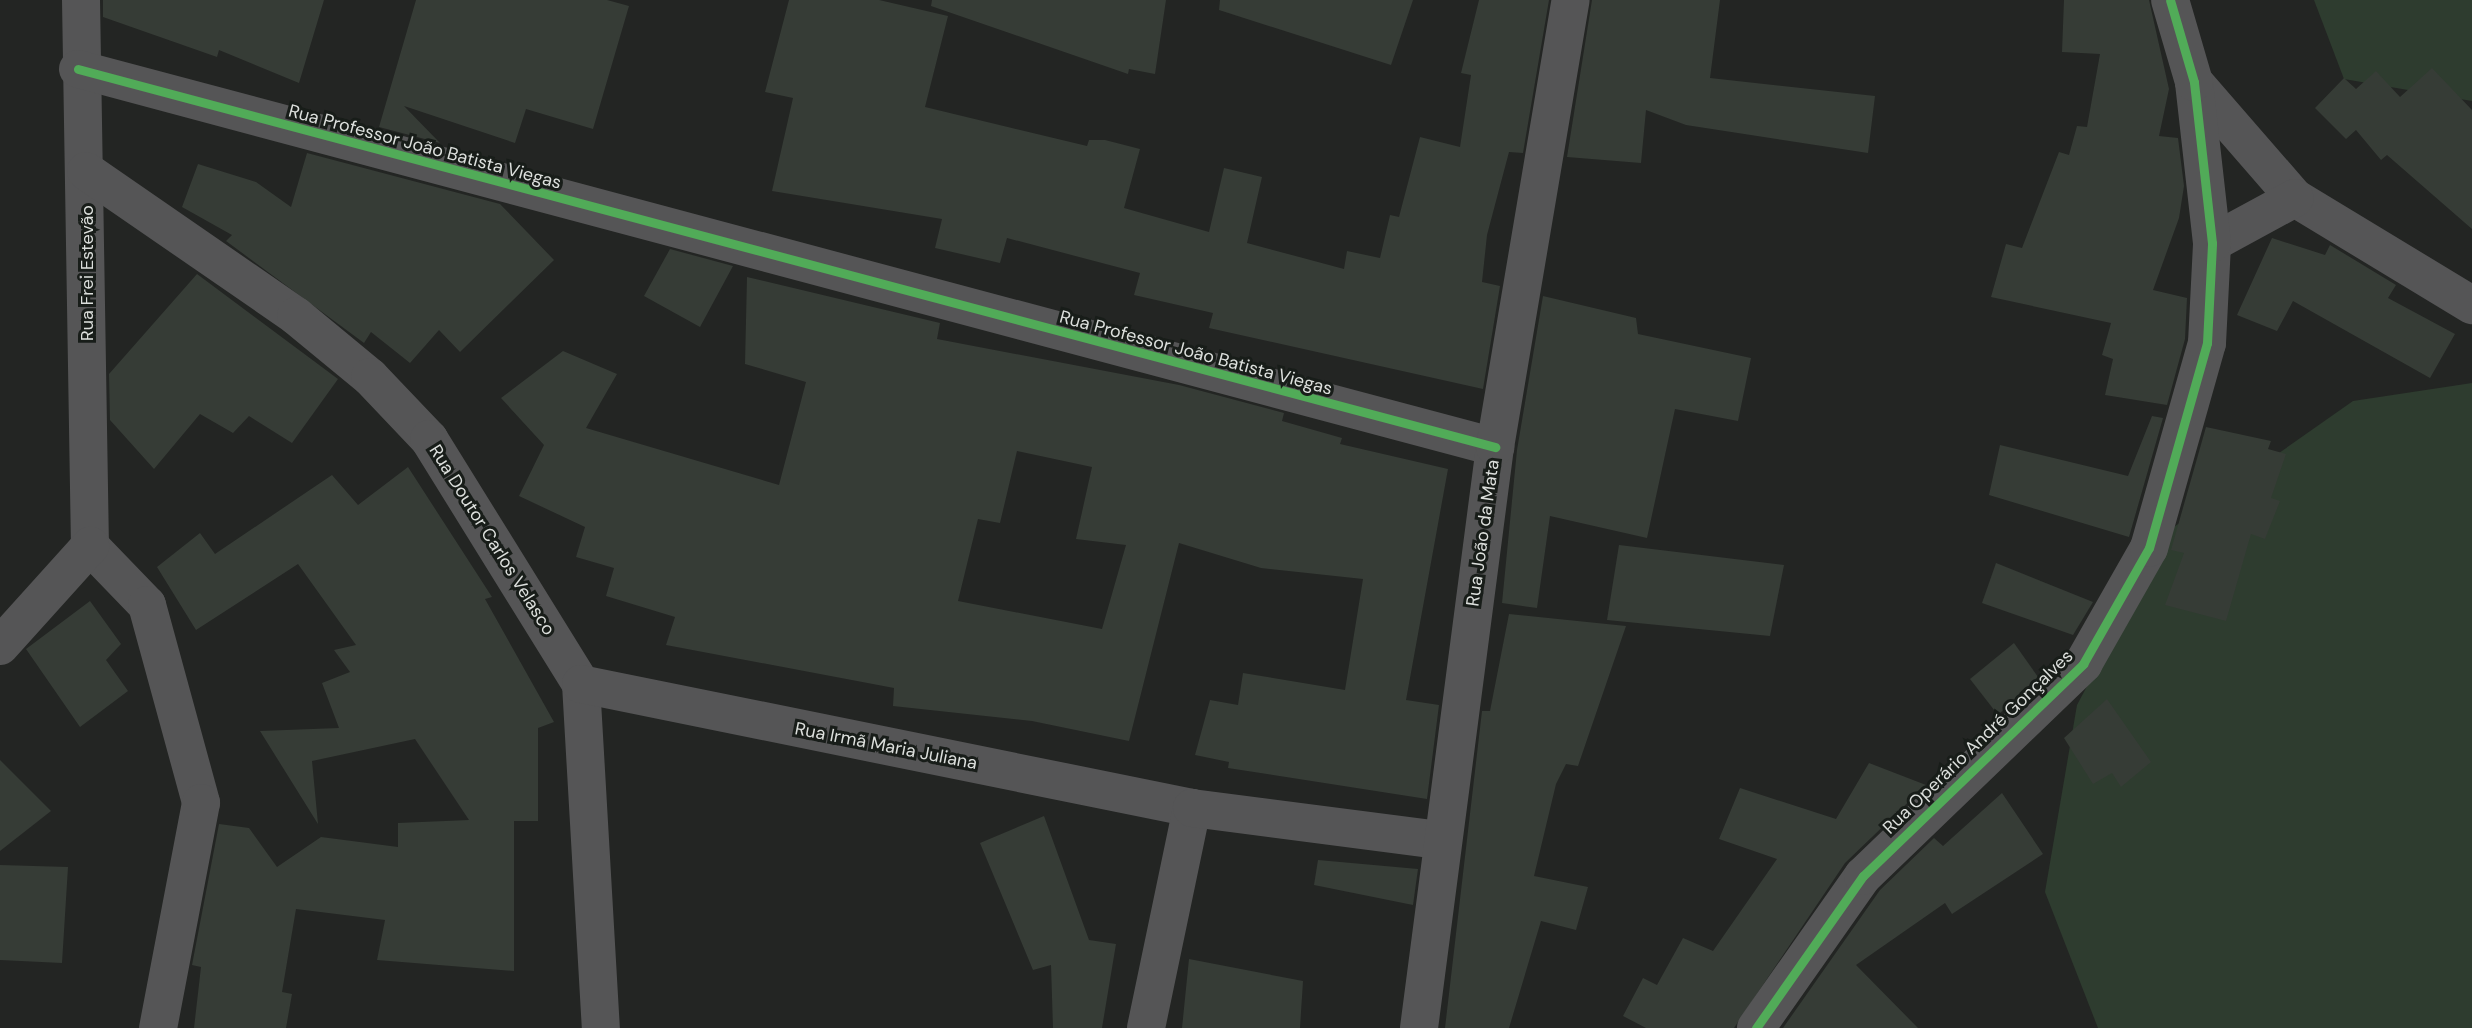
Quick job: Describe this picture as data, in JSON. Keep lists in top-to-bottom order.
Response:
{
  "streets": {
    "street": [
      "Rua Professor João Batista Viegas",
      "Rua Frei Estevão",
      "Rua João da Mata",
      "Rua Doutor Carlos Velasco",
      "Rua Operário André Gonçalves",
      "Rua Irmã Maria Juliana"
    ]
  },
  "crossings": [
    ["Rua Professor João Batista Viegas", "Rua Frei Estevão"],
    ["Rua Professor João Batista Viegas", "Rua João da Mata"],
    ["Rua Frei Estevão", "Rua Doutor Carlos Velasco"],
    ["Rua João da Mata", "Rua Irmã Maria Juliana"],
    ["Rua Doutor Carlos Velasco", "Rua Irmã Maria Juliana"]
  ]
}
